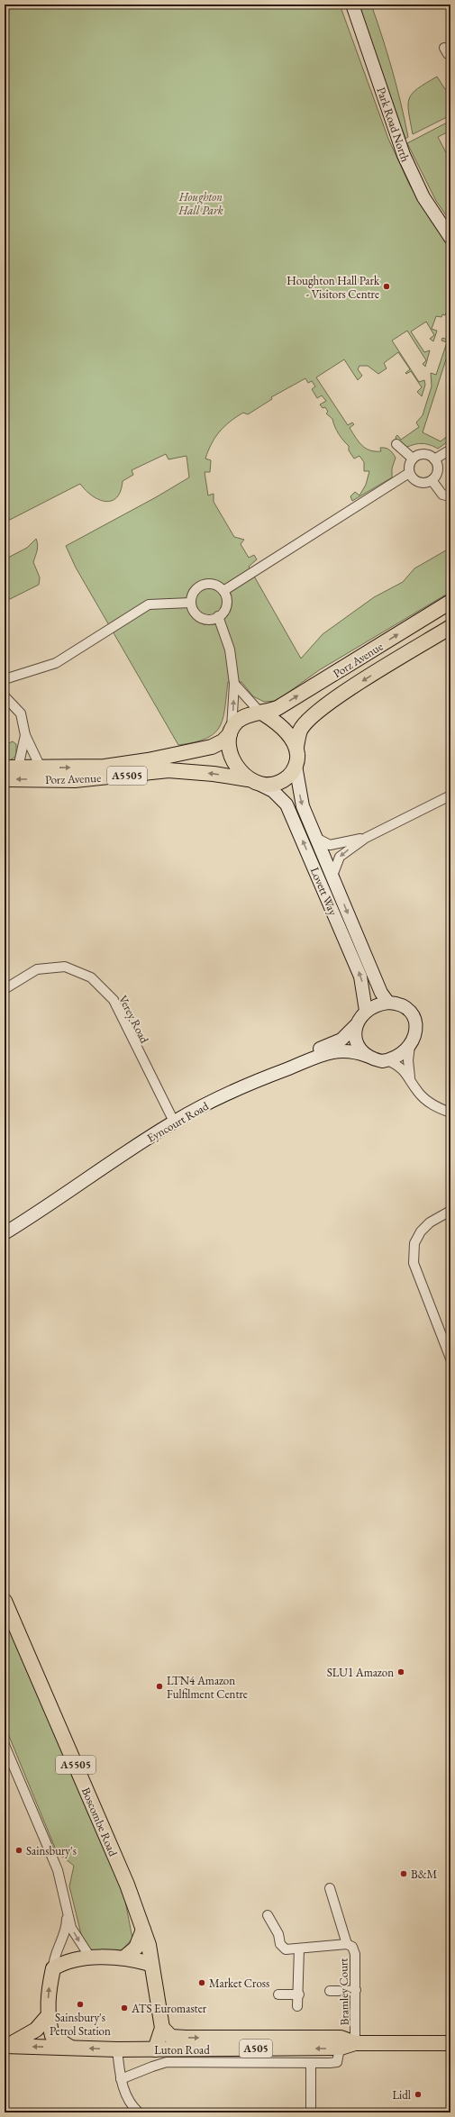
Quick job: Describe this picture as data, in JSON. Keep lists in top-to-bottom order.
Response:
{
  "streets": {
    "main road": [
      "Porz Avenue",
      "A5505",
      "Boscombe Road",
      "A505",
      "Luton Road"
    ],
    "street": [
      "Park Road North",
      "Lovett Way",
      "Verey Road",
      "Eyncourt Road",
      "Bramley Court"
    ]
  },
  "crossings": [
    ["Porz Avenue", "A5505"],
    ["Porz Avenue", "Lovett Way"],
    ["A5505", "Lovett Way"],
    ["Lovett Way", "Eyncourt Road"],
    ["Verey Road", "Eyncourt Road"],
    ["Boscombe Road", "Luton Road"],
    ["Bramley Court", "Luton Road"]
  ],
  "parks": ["Houghton Hall Park"],
  "places": [
    "Houghton Hall Park - Visitors Centre",
    "SLU1 Amazon",
    "LTN4 Amazon Fulfilment Centre",
    "Sainsbury's",
    "B&M",
    "Market Cross",
    "Sainsbury's Petrol Station",
    "ATS Euromaster",
    "Lidl"
  ]
}
